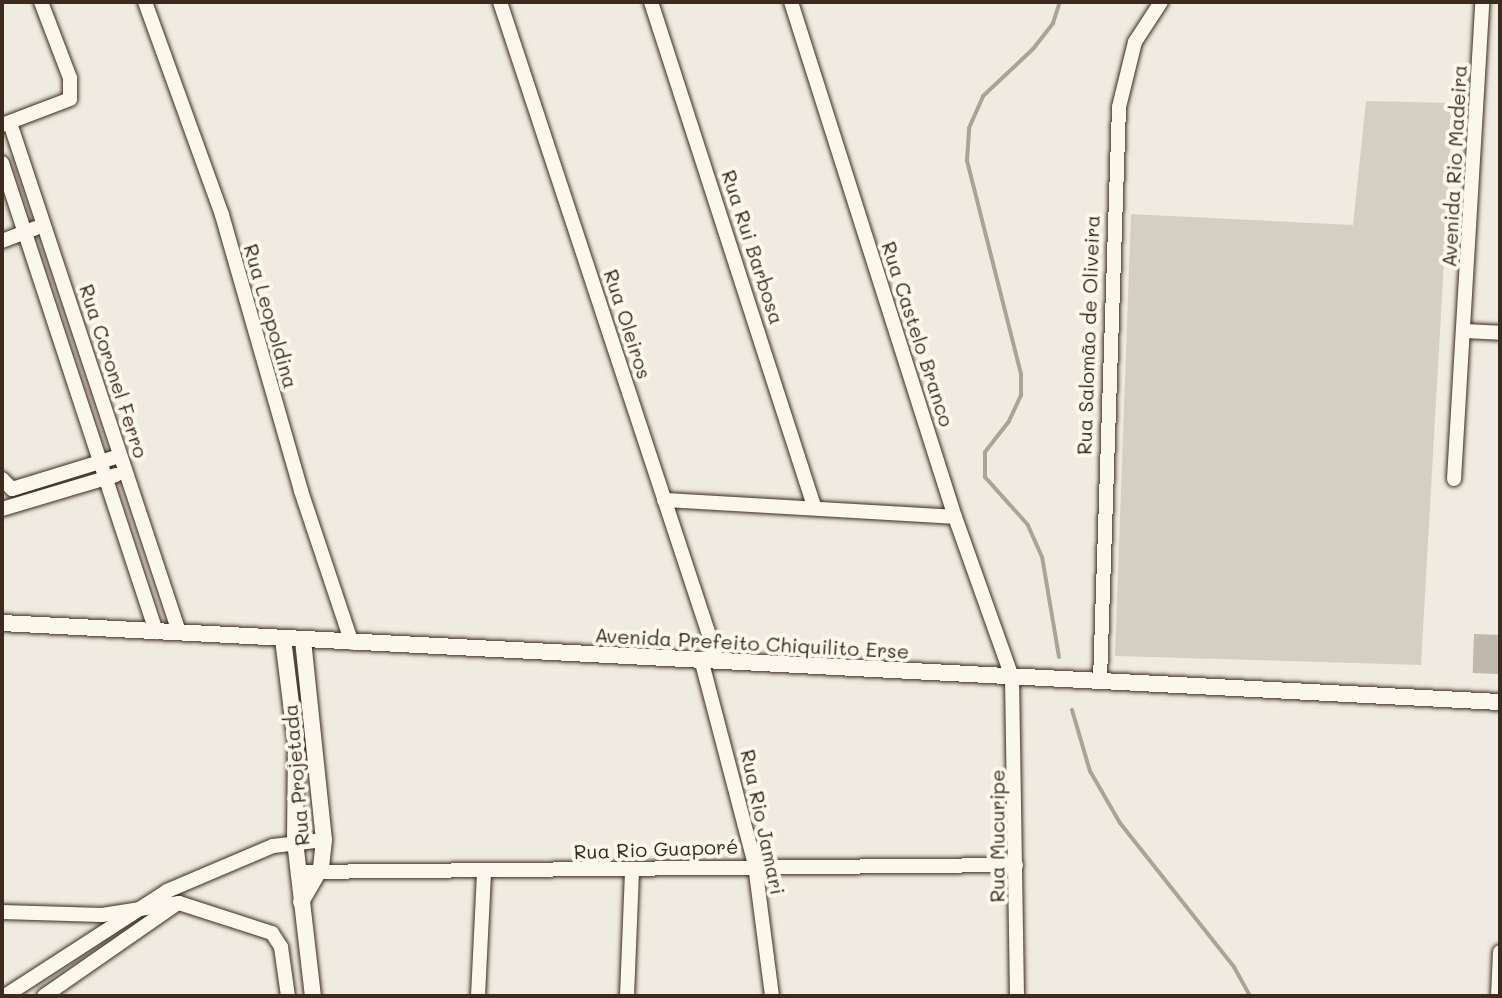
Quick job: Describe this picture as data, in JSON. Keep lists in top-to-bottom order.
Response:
{
  "streets": {
    "street": [
      "Avenida Rio Madeira",
      "Rua Rui Barbosa",
      "Rua Leopoldina",
      "Rua Oleiros",
      "Rua Castelo Branco",
      "Rua Salomão de Oliveira",
      "Rua Coronel Ferro",
      "Avenida Prefeito Chiquilito Erse",
      "Rua Projetada",
      "Rua Rio Jamari",
      "Rua Mucuripe",
      "Rua Rio Guaporé"
    ]
  },
  "crossings": [
    ["Rua Leopoldina", "Avenida Prefeito Chiquilito Erse"],
    ["Rua Oleiros", "Avenida Prefeito Chiquilito Erse"],
    ["Rua Oleiros", "Rua Rio Jamari"],
    ["Rua Castelo Branco", "Avenida Prefeito Chiquilito Erse"],
    ["Rua Castelo Branco", "Rua Mucuripe"],
    ["Rua Salomão de Oliveira", "Avenida Prefeito Chiquilito Erse"],
    ["Rua Coronel Ferro", "Avenida Prefeito Chiquilito Erse"],
    ["Avenida Prefeito Chiquilito Erse", "Rua Projetada"],
    ["Avenida Prefeito Chiquilito Erse", "Rua Rio Jamari"],
    ["Avenida Prefeito Chiquilito Erse", "Rua Mucuripe"],
    ["Rua Projetada", "Rua Rio Guaporé"],
    ["Rua Rio Jamari", "Rua Rio Guaporé"],
    ["Rua Mucuripe", "Rua Rio Guaporé"]
  ]
}
